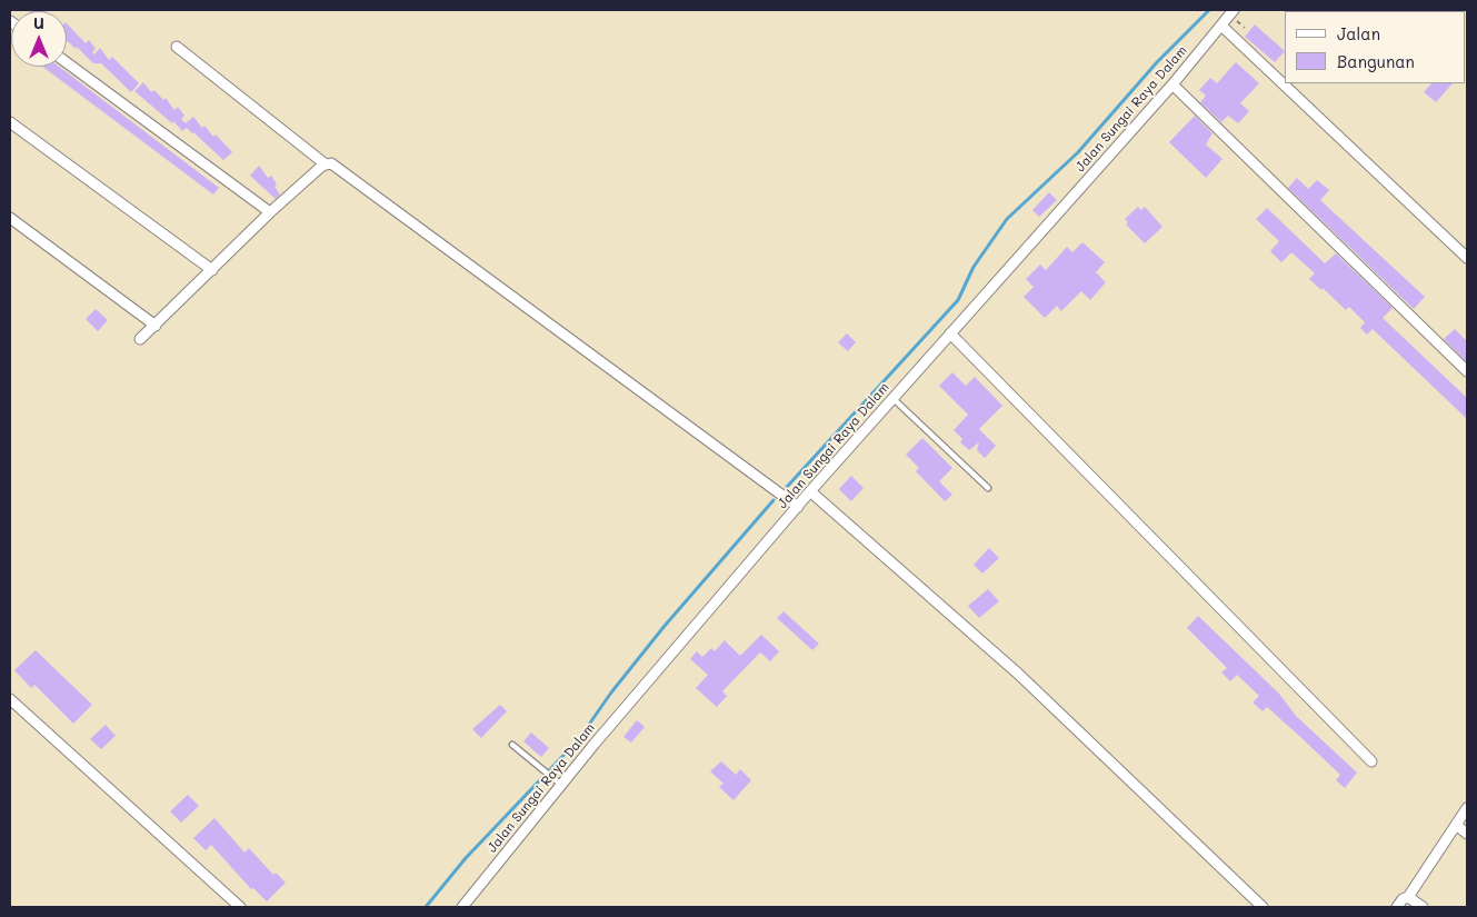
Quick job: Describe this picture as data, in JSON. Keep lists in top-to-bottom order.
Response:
{
  "streets": {
    "street": ["Jalan Sungai Raya Dalam"]
  },
  "legend": ["Jalan", "Bangunan"],
  "north": "top"
}
